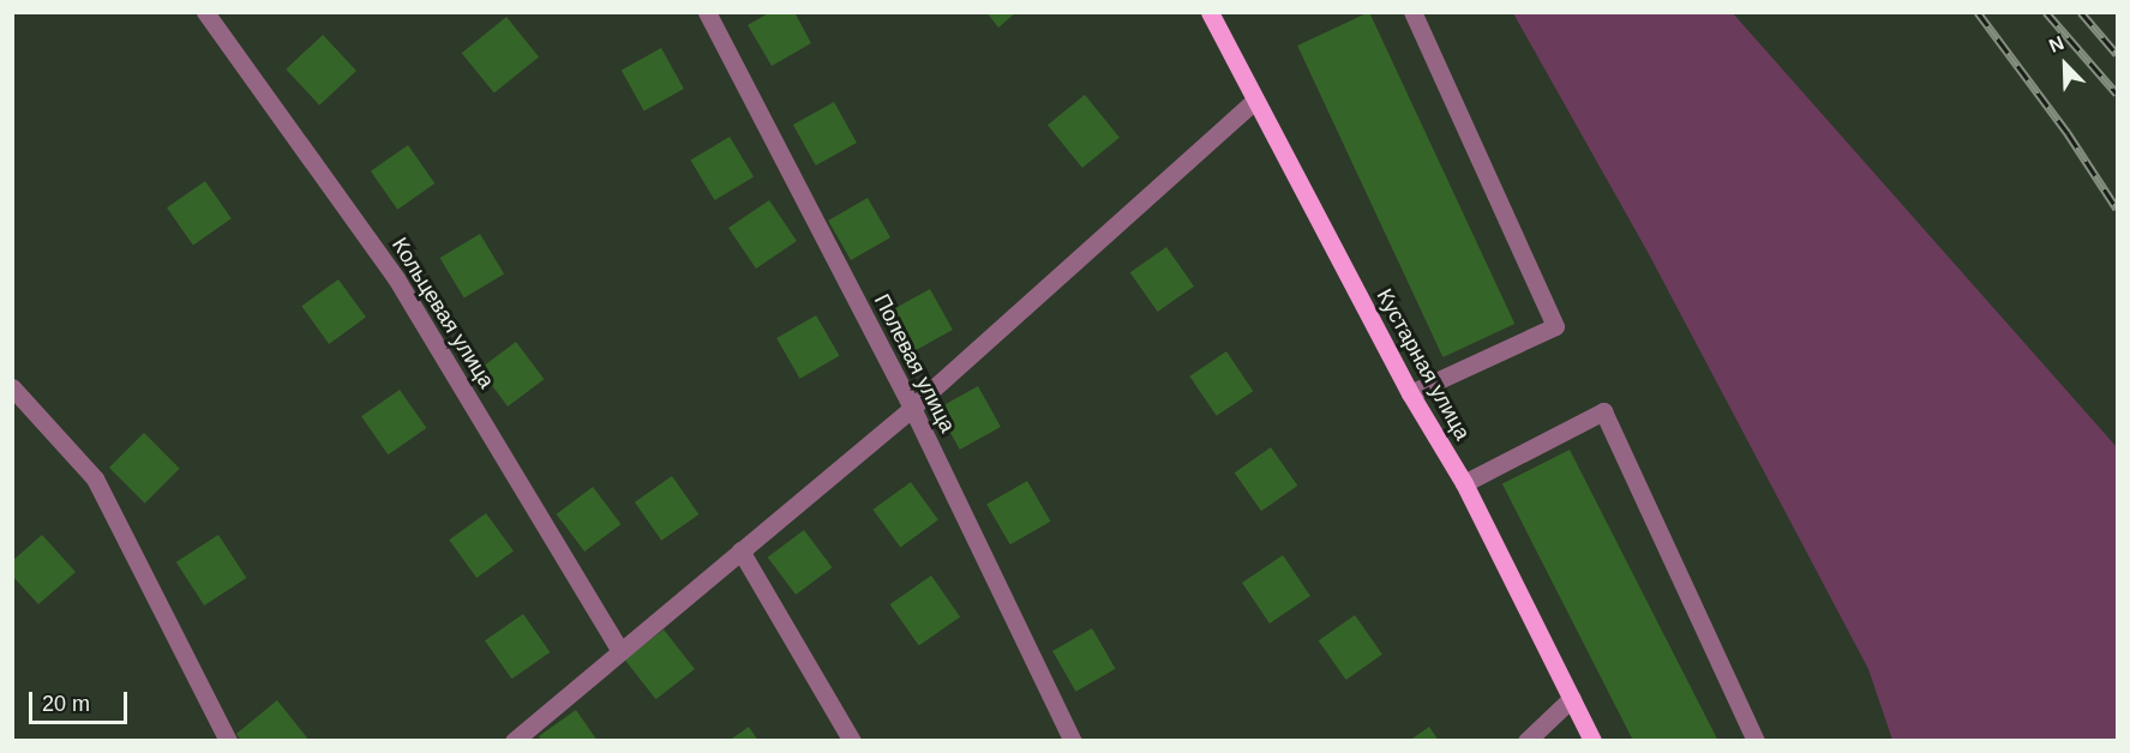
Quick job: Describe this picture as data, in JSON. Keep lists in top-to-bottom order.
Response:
{
  "streets": {
    "main road": ["Кустарная улица"],
    "street": ["Кольцевая улица", "Полевая улица"]
  },
  "scale_bar": "20 m",
  "north": "top left"
}
